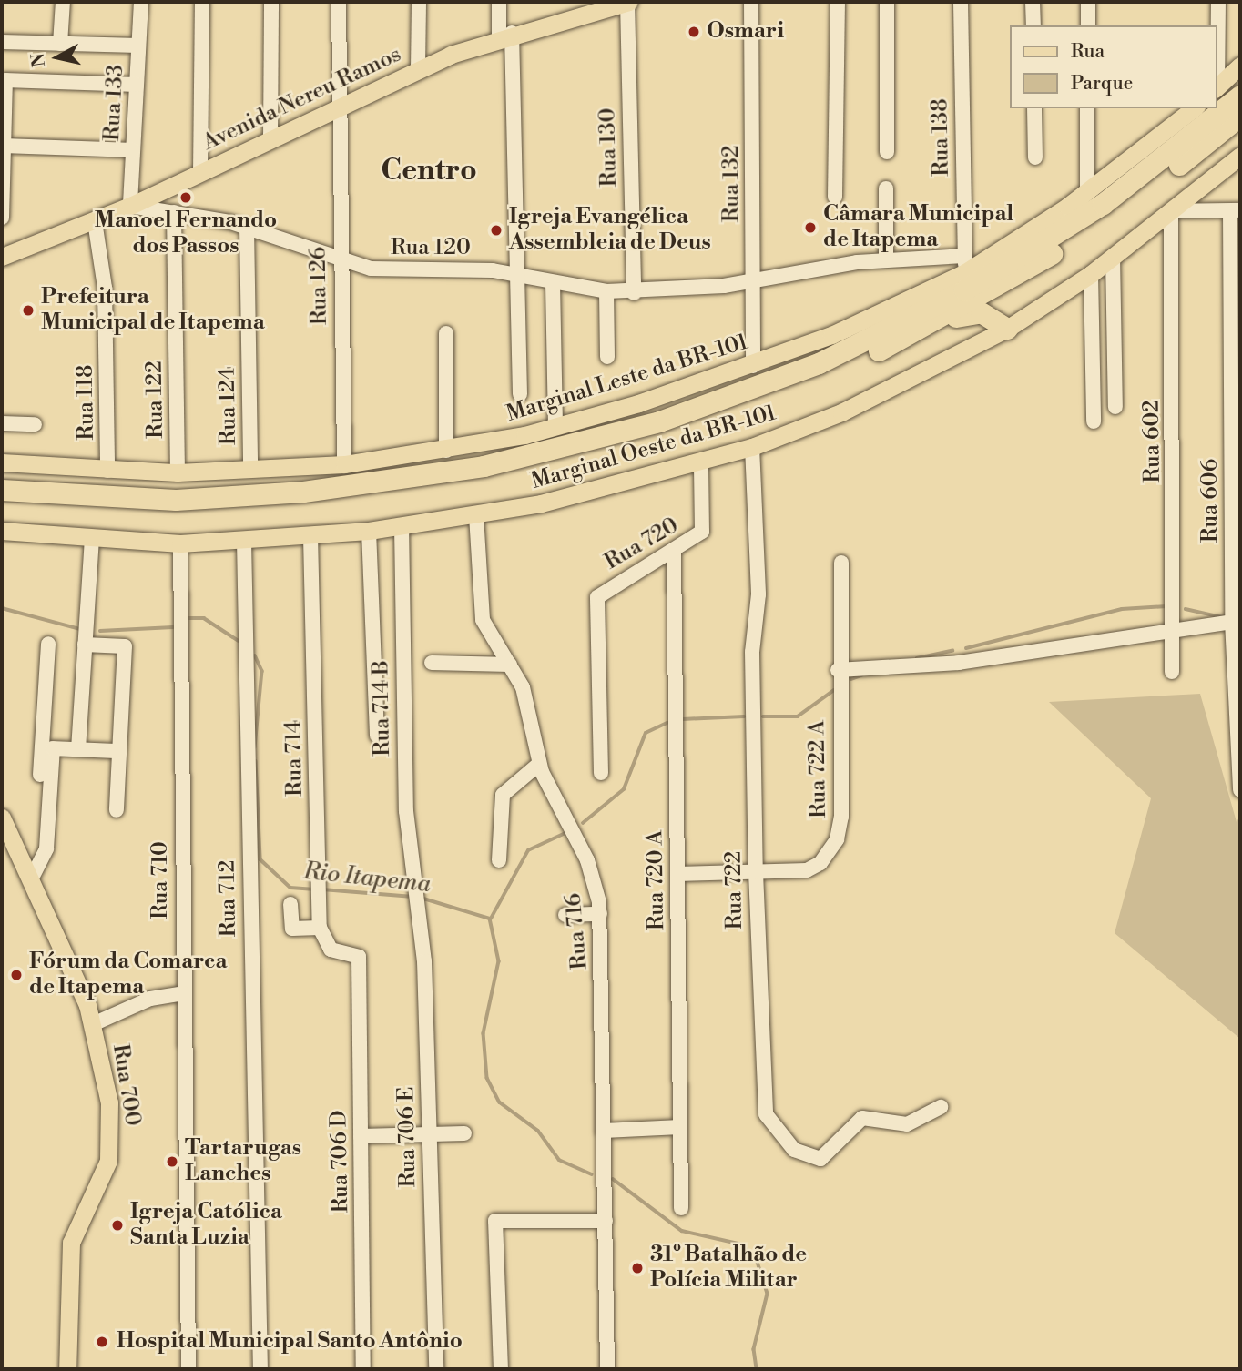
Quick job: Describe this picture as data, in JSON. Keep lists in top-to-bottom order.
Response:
{
  "streets": {
    "main road": [
      "Avenida Nereu Ramos",
      "Marginal Leste da BR-101",
      "Marginal Oeste da BR-101",
      "Rua 700"
    ],
    "street": [
      "Rua 133",
      "Rua 138",
      "Rua 130",
      "Rua 132",
      "Rua 120",
      "Rua 126",
      "Rua 122",
      "Rua 118",
      "Rua 124",
      "Rua 602",
      "Rua 606",
      "Rua 720",
      "Rua 714 B",
      "Rua 714",
      "Rua 722 A",
      "Rua 710",
      "Rua 720 A",
      "Rua 722",
      "Rua 712",
      "Rua 716",
      "Rua 706 E",
      "Rua 706 D"
    ]
  },
  "crossings": [
    ["Avenida Nereu Ramos", "Rua 133"],
    ["Avenida Nereu Ramos", "Rua 130"],
    ["Avenida Nereu Ramos", "Rua 120"],
    ["Avenida Nereu Ramos", "Rua 126"],
    ["Avenida Nereu Ramos", "Rua 118"],
    ["Rua 133", "Rua 120"],
    ["Rua 138", "Rua 120"],
    ["Rua 138", "Marginal Leste da BR-101"],
    ["Rua 130", "Rua 120"],
    ["Rua 132", "Rua 120"],
    ["Rua 132", "Marginal Leste da BR-101"],
    ["Rua 120", "Rua 126"],
    ["Rua 120", "Marginal Leste da BR-101"],
    ["Rua 120", "Rua 122"],
    ["Rua 120", "Rua 124"],
    ["Rua 126", "Marginal Leste da BR-101"],
    ["Marginal Leste da BR-101", "Rua 122"],
    ["Marginal Leste da BR-101", "Rua 118"],
    ["Marginal Leste da BR-101", "Rua 124"],
    ["Rua 602", "Marginal Oeste da BR-101"],
    ["Marginal Oeste da BR-101", "Rua 720"],
    ["Marginal Oeste da BR-101", "Rua 714 B"],
    ["Marginal Oeste da BR-101", "Rua 714"],
    ["Marginal Oeste da BR-101", "Rua 710"],
    ["Marginal Oeste da BR-101", "Rua 722"],
    ["Marginal Oeste da BR-101", "Rua 712"],
    ["Marginal Oeste da BR-101", "Rua 716"],
    ["Rua 720", "Rua 720 A"],
    ["Rua 714 B", "Rua 706 E"],
    ["Rua 714", "Rua 706 D"],
    ["Rua 722 A", "Rua 720 A"],
    ["Rua 722 A", "Rua 722"]
  ],
  "districts": ["Centro"],
  "water": ["Rio Itapema"],
  "places": [
    "Osmari",
    "Manoel Fernando dos Passos",
    "Câmara Municipal de Itapema",
    "Igreja Evangélica Assembleia de Deus",
    "Prefeitura Municipal de Itapema",
    "Fórum da Comarca de Itapema",
    "Tartarugas Lanches",
    "Igreja Católica Santa Luzia",
    "31º Batalhão de Polícia Militar",
    "Hospital Municipal Santo Antônio"
  ],
  "legend": ["Rua", "Parque"],
  "north": "left"
}
